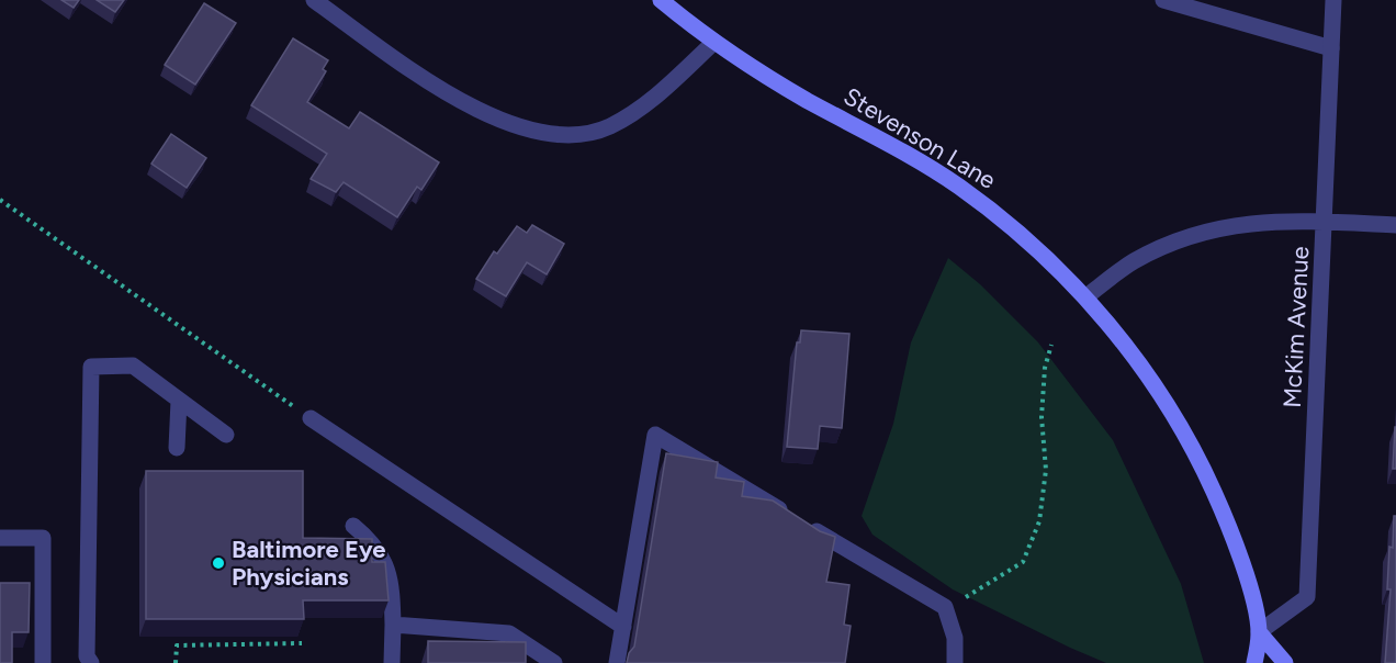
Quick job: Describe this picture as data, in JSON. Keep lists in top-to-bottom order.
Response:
{
  "streets": {
    "street": ["Stevenson Lane", "McKim Avenue"]
  },
  "crossings": [
    ["Stevenson Lane", "McKim Avenue"]
  ],
  "places": ["Baltimore Eye Physicians"]
}
